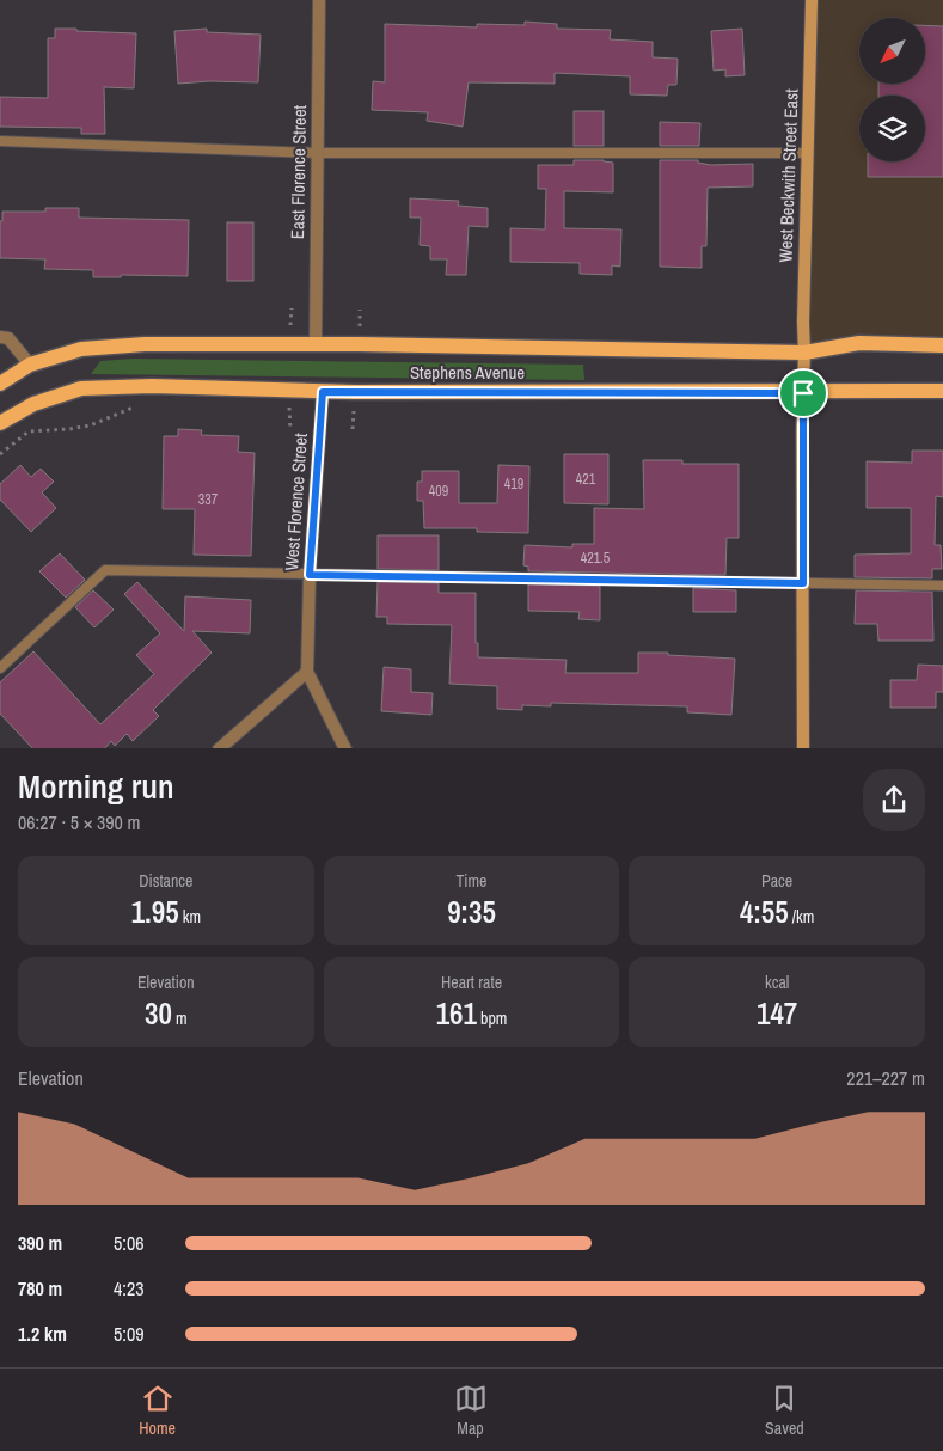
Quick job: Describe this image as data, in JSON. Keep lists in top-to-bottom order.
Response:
{
  "streets": {
    "main road": ["Stephens Avenue"],
    "street": ["East Florence Street", "West Beckwith Street East", "West Florence Street"]
  },
  "crossings": [
    ["East Florence Street", "Stephens Avenue"],
    ["West Beckwith Street East", "Stephens Avenue"],
    ["Stephens Avenue", "West Florence Street"]
  ],
  "house_numbers": [
    "421",
    "419",
    "409",
    "337",
    "421.5"
  ],
  "north": "bottom left",
  "page": {
    "heading": ["Morning run", "06:27 · 5 × 390 m"],
    "stats": [
      ["Distance", "1.95 km"],
      ["Time", "9:35"],
      ["Pace", "4:55 /km"],
      ["Elevation", "30 m"],
      ["Heart rate", "161 bpm"],
      ["kcal", "147"]
    ],
    "chart": ["Elevation", "221–227 m"],
    "list": [
      {
        "name": "390 m",
        "note": "5:06"
      },
      {
        "name": "780 m",
        "note": "4:23"
      },
      {
        "name": "1.2 km",
        "note": "5:09"
      }
    ],
    "tabs": ["Home", "Map", "Saved"]
  }
}
